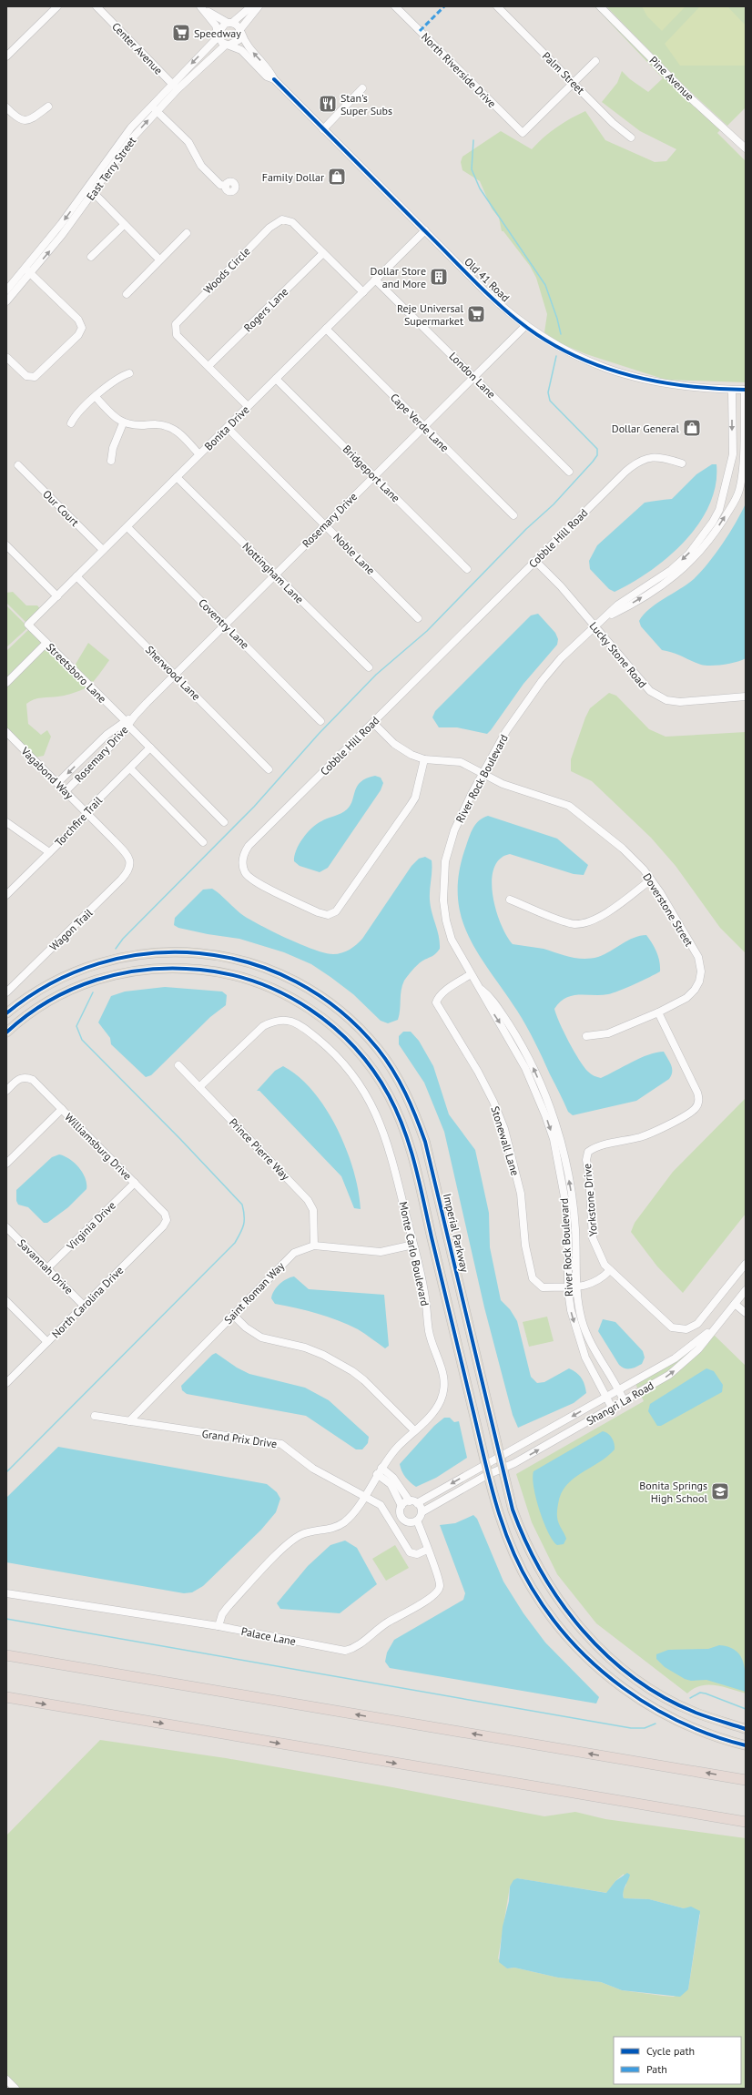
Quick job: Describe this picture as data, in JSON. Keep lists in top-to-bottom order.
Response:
{
  "streets": {
    "main road": ["Imperial Parkway"],
    "street": [
      "Center Avenue",
      "North Riverside Drive",
      "Palm Street",
      "Pine Avenue",
      "East Terry Street",
      "Woods Circle",
      "Old 41 Road",
      "Rogers Lane",
      "London Lane",
      "Cape Verde Lane",
      "Bonita Drive",
      "Bridgeport Lane",
      "Our Court",
      "Rosemary Drive",
      "Cobble Hill Road",
      "Noble Lane",
      "Nottingham Lane",
      "Coventry Lane",
      "Lucky Stone Road",
      "Streetsboro Lane",
      "Sherwood Lane",
      "Vagabond Way",
      "River Rock Boulevard",
      "Torchfire Trail",
      "Doverstone Street",
      "Wagon Trail",
      "Stonewall Lane",
      "Williamsburg Drive",
      "Prince Pierre Way",
      "Yorkstone Drive",
      "Virginia Drive",
      "Monte Carlo Boulevard",
      "Savannah Drive",
      "Saint Roman Way",
      "North Carolina Drive",
      "Shangri La Road",
      "Grand Prix Drive",
      "Palace Lane"
    ]
  },
  "crossings": [
    ["Center Avenue", "East Terry Street"],
    ["North Riverside Drive", "Palm Street"],
    ["Woods Circle", "Rogers Lane"],
    ["Woods Circle", "Bonita Drive"],
    ["Old 41 Road", "Bonita Drive"],
    ["Old 41 Road", "Rosemary Drive"],
    ["Old 41 Road", "River Rock Boulevard"],
    ["London Lane", "Bonita Drive"],
    ["London Lane", "Rosemary Drive"],
    ["Cape Verde Lane", "Bonita Drive"],
    ["Cape Verde Lane", "Rosemary Drive"],
    ["Bonita Drive", "Bridgeport Lane"],
    ["Bonita Drive", "Our Court"],
    ["Bonita Drive", "Noble Lane"],
    ["Bonita Drive", "Nottingham Lane"],
    ["Bonita Drive", "Coventry Lane"],
    ["Bonita Drive", "Streetsboro Lane"],
    ["Bonita Drive", "Sherwood Lane"],
    ["Bridgeport Lane", "Rosemary Drive"],
    ["Rosemary Drive", "Noble Lane"],
    ["Rosemary Drive", "Nottingham Lane"],
    ["Rosemary Drive", "Coventry Lane"],
    ["Rosemary Drive", "Streetsboro Lane"],
    ["Rosemary Drive", "Sherwood Lane"],
    ["Rosemary Drive", "Vagabond Way"],
    ["Cobble Hill Road", "Lucky Stone Road"],
    ["Cobble Hill Road", "Doverstone Street"],
    ["Lucky Stone Road", "River Rock Boulevard"],
    ["Streetsboro Lane", "Torchfire Trail"],
    ["Vagabond Way", "Torchfire Trail"],
    ["Vagabond Way", "Wagon Trail"],
    ["River Rock Boulevard", "Doverstone Street"],
    ["River Rock Boulevard", "Stonewall Lane"],
    ["River Rock Boulevard", "Shangri La Road"],
    ["Doverstone Street", "Yorkstone Drive"],
    ["Williamsburg Drive", "Virginia Drive"],
    ["Williamsburg Drive", "North Carolina Drive"],
    ["Prince Pierre Way", "Monte Carlo Boulevard"],
    ["Prince Pierre Way", "Saint Roman Way"],
    ["Virginia Drive", "Savannah Drive"],
    ["Imperial Parkway", "Shangri La Road"],
    ["Monte Carlo Boulevard", "Saint Roman Way"],
    ["Monte Carlo Boulevard", "Grand Prix Drive"],
    ["Monte Carlo Boulevard", "Palace Lane"],
    ["Savannah Drive", "North Carolina Drive"],
    ["Saint Roman Way", "Grand Prix Drive"],
    ["Shangri La Road", "Palace Lane"],
    ["Grand Prix Drive", "Palace Lane"]
  ],
  "places": {
    "supermarket": ["Speedway", "Reje Universal Supermarket"],
    "restaurant": ["Stan's Super Subs"],
    "shop": ["Family Dollar", "Dollar General"],
    "building": ["Dollar Store and More"],
    "school or university": ["Bonita Springs High School"]
  },
  "legend": ["Cycle path", "Path"]
}
